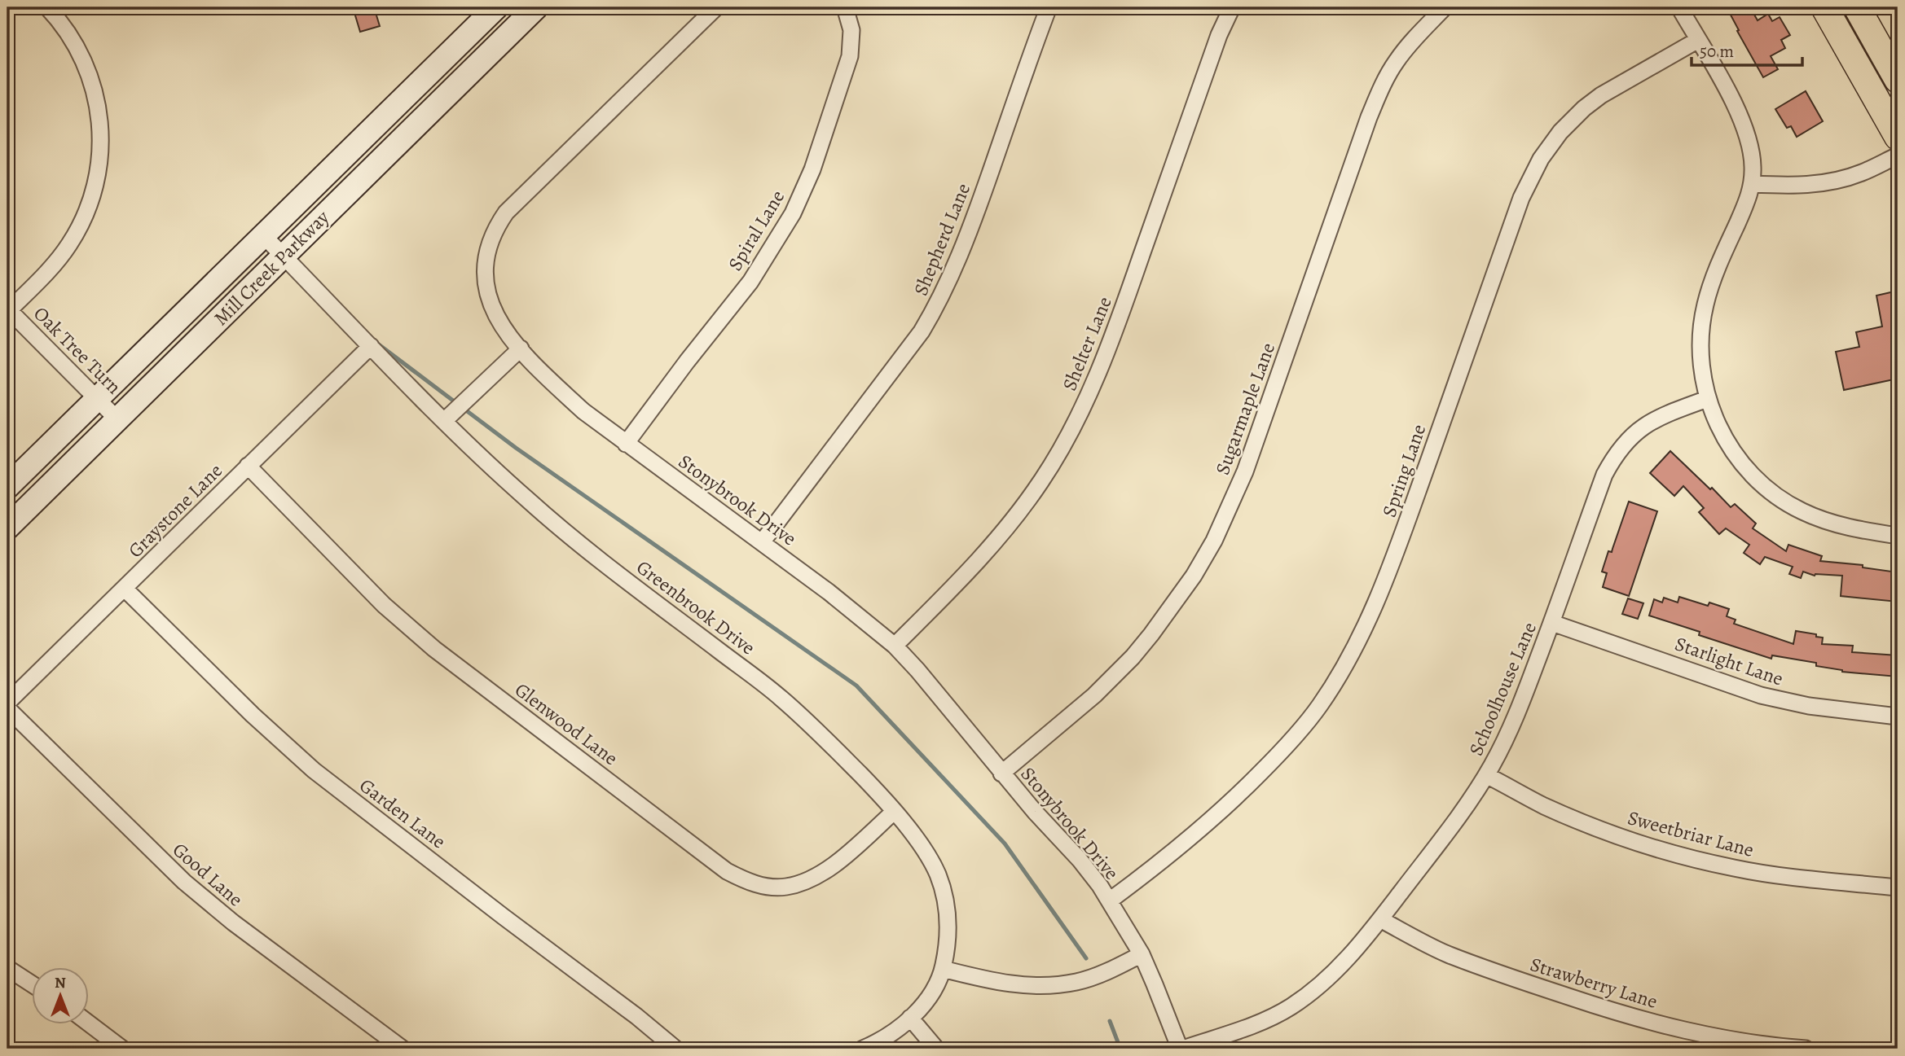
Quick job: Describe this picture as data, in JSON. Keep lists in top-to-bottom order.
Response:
{
  "streets": {
    "main road": ["Mill Creek Parkway"],
    "street": [
      "Spiral Lane",
      "Shepherd Lane",
      "Shelter Lane",
      "Oak Tree Turn",
      "Sugarmaple Lane",
      "Spring Lane",
      "Stonybrook Drive",
      "Graystone Lane",
      "Greenbrook Drive",
      "Starlight Lane",
      "Schoolhouse Lane",
      "Glenwood Lane",
      "Garden Lane",
      "Sweetbriar Lane",
      "Good Lane",
      "Strawberry Lane"
    ]
  },
  "crossings": [
    ["Spiral Lane", "Stonybrook Drive"],
    ["Shepherd Lane", "Stonybrook Drive"],
    ["Mill Creek Parkway", "Oak Tree Turn"],
    ["Mill Creek Parkway", "Greenbrook Drive"],
    ["Shelter Lane", "Stonybrook Drive"],
    ["Sugarmaple Lane", "Stonybrook Drive"],
    ["Spring Lane", "Stonybrook Drive"],
    ["Stonybrook Drive", "Schoolhouse Lane"],
    ["Graystone Lane", "Greenbrook Drive"],
    ["Graystone Lane", "Glenwood Lane"],
    ["Graystone Lane", "Garden Lane"],
    ["Greenbrook Drive", "Glenwood Lane"],
    ["Starlight Lane", "Schoolhouse Lane"],
    ["Schoolhouse Lane", "Sweetbriar Lane"],
    ["Schoolhouse Lane", "Strawberry Lane"]
  ],
  "scale_bar": "50 m",
  "north": "top"
}
